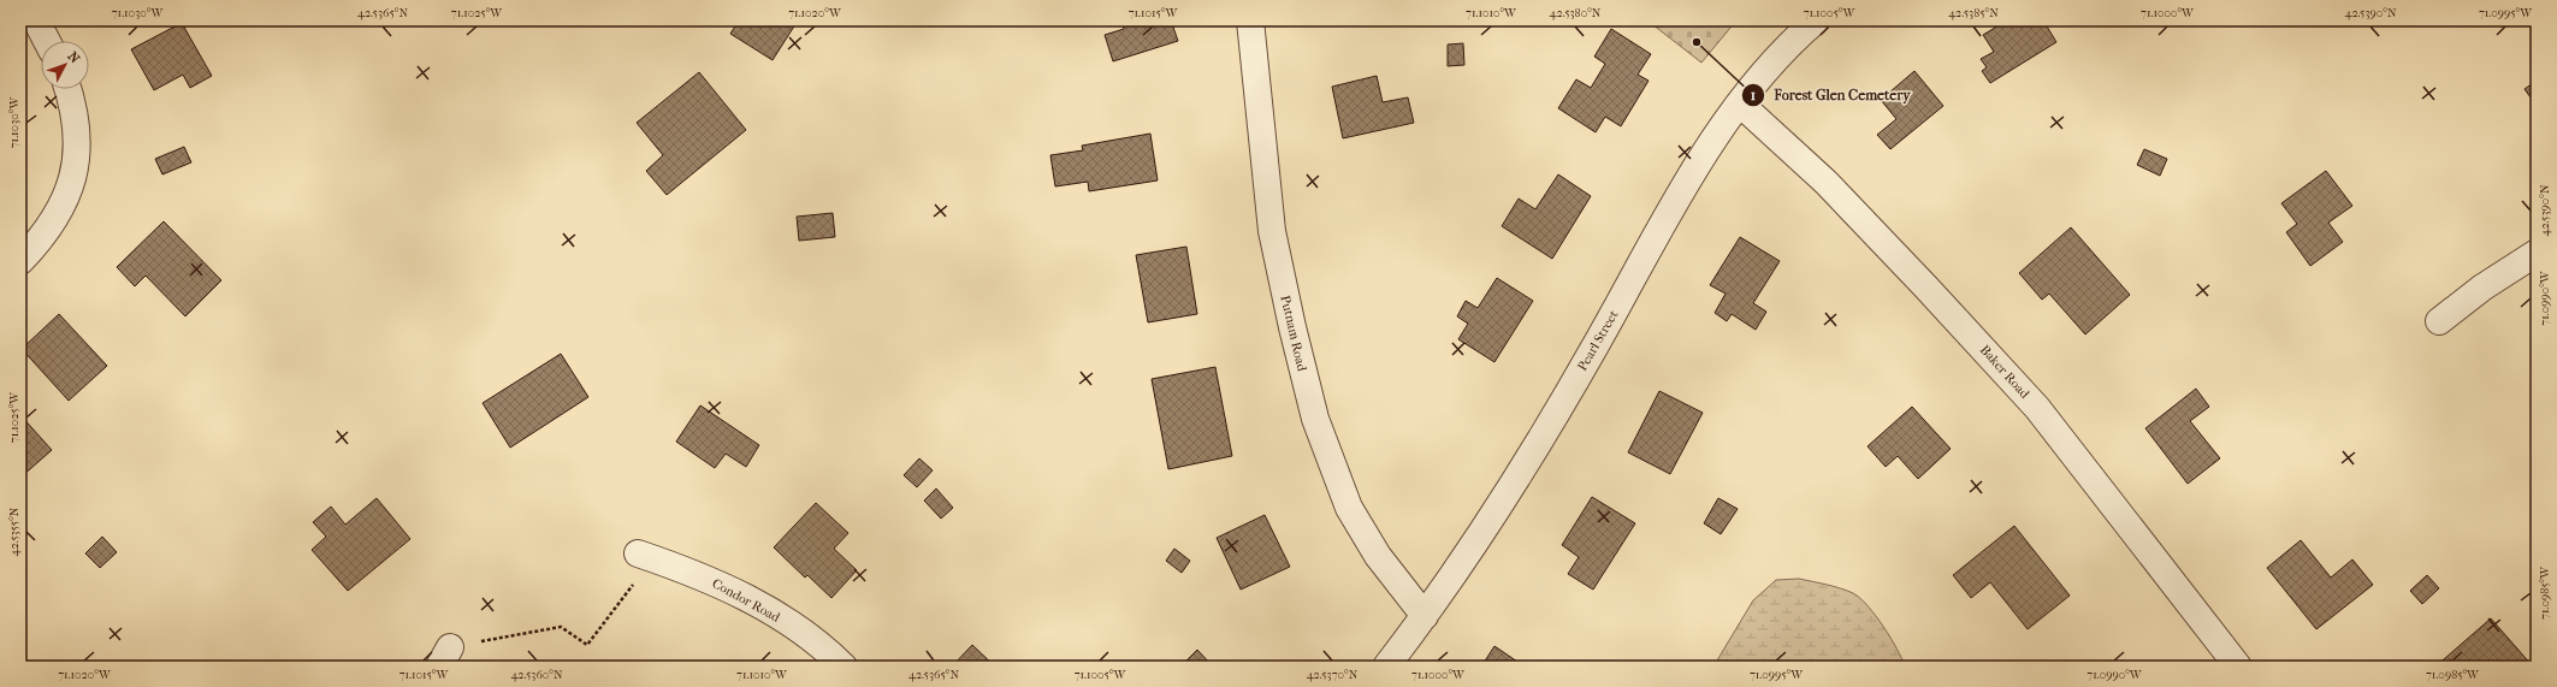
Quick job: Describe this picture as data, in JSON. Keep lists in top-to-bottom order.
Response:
{
  "streets": {
    "street": [
      "Putnam Road",
      "Pearl Street",
      "Baker Road",
      "Condor Road"
    ]
  },
  "crossings": [
    ["Putnam Road", "Pearl Street"],
    ["Pearl Street", "Baker Road"]
  ],
  "places": ["Forest Glen Cemetery"],
  "north": "top right",
  "coordinates": [
    "71.1030°W",
    "42.5365°N",
    "71.1025°W",
    "71.1020°W",
    "71.1015°W",
    "71.1010°W",
    "42.5380°N",
    "71.1005°W",
    "42.5385°N",
    "71.1000°W",
    "42.5390°N",
    "71.0995°W",
    "71.0990°W",
    "42.5355°N",
    "71.0985°W",
    "42.5360°N",
    "42.5370°N"
  ]
}
